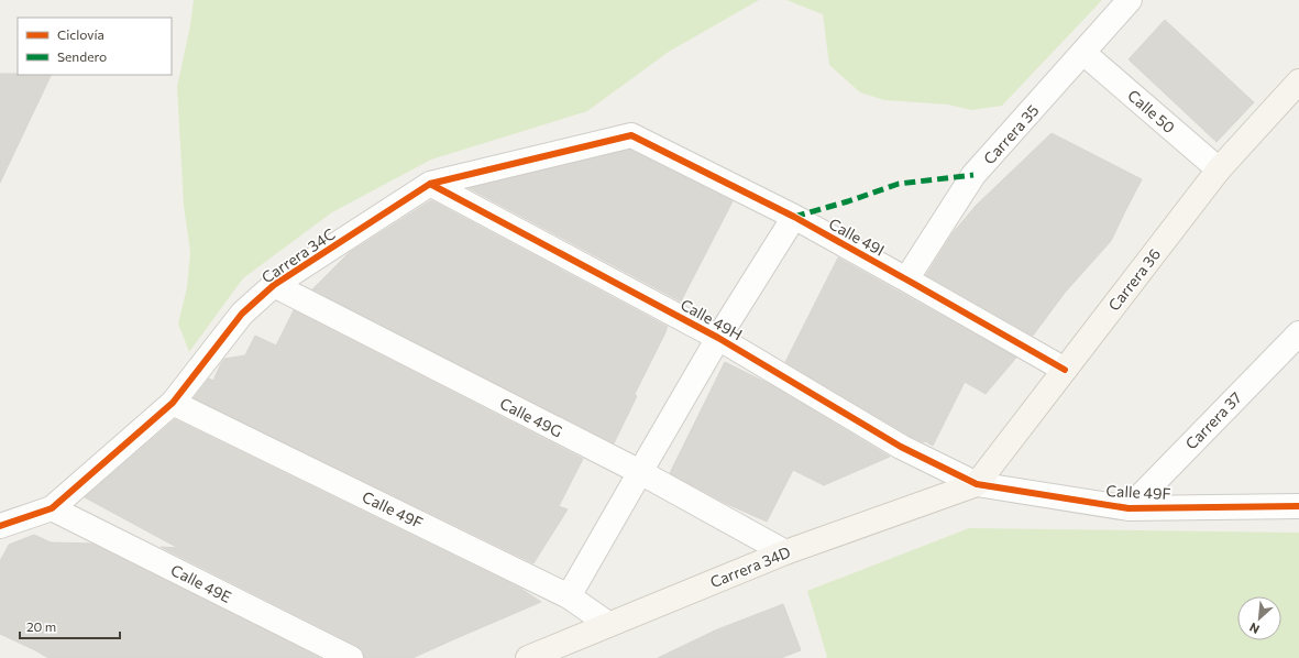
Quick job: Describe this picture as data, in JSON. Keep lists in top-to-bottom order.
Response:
{
  "streets": {
    "street": [
      "Calle 50",
      "Carrera 35",
      "Calle 49I",
      "Carrera 34C",
      "Carrera 36",
      "Calle 49H",
      "Calle 49G",
      "Carrera 37",
      "Calle 49F",
      "Carrera 34D",
      "Calle 49E"
    ]
  },
  "crossings": [
    ["Calle 50", "Carrera 35"],
    ["Calle 50", "Carrera 36"],
    ["Carrera 35", "Calle 49I"],
    ["Calle 49I", "Carrera 34C"],
    ["Calle 49I", "Carrera 36"],
    ["Carrera 34C", "Calle 49H"],
    ["Carrera 34C", "Calle 49G"],
    ["Carrera 34C", "Calle 49F"],
    ["Carrera 34C", "Calle 49E"],
    ["Carrera 36", "Calle 49H"],
    ["Carrera 36", "Calle 49F"],
    ["Carrera 36", "Carrera 34D"],
    ["Calle 49H", "Calle 49F"],
    ["Calle 49H", "Carrera 34D"],
    ["Calle 49G", "Carrera 34D"],
    ["Carrera 37", "Calle 49F"],
    ["Calle 49F", "Carrera 34D"]
  ],
  "legend": ["Ciclovía", "Sendero"],
  "scale_bar": "20 m",
  "north": "bottom left"
}
